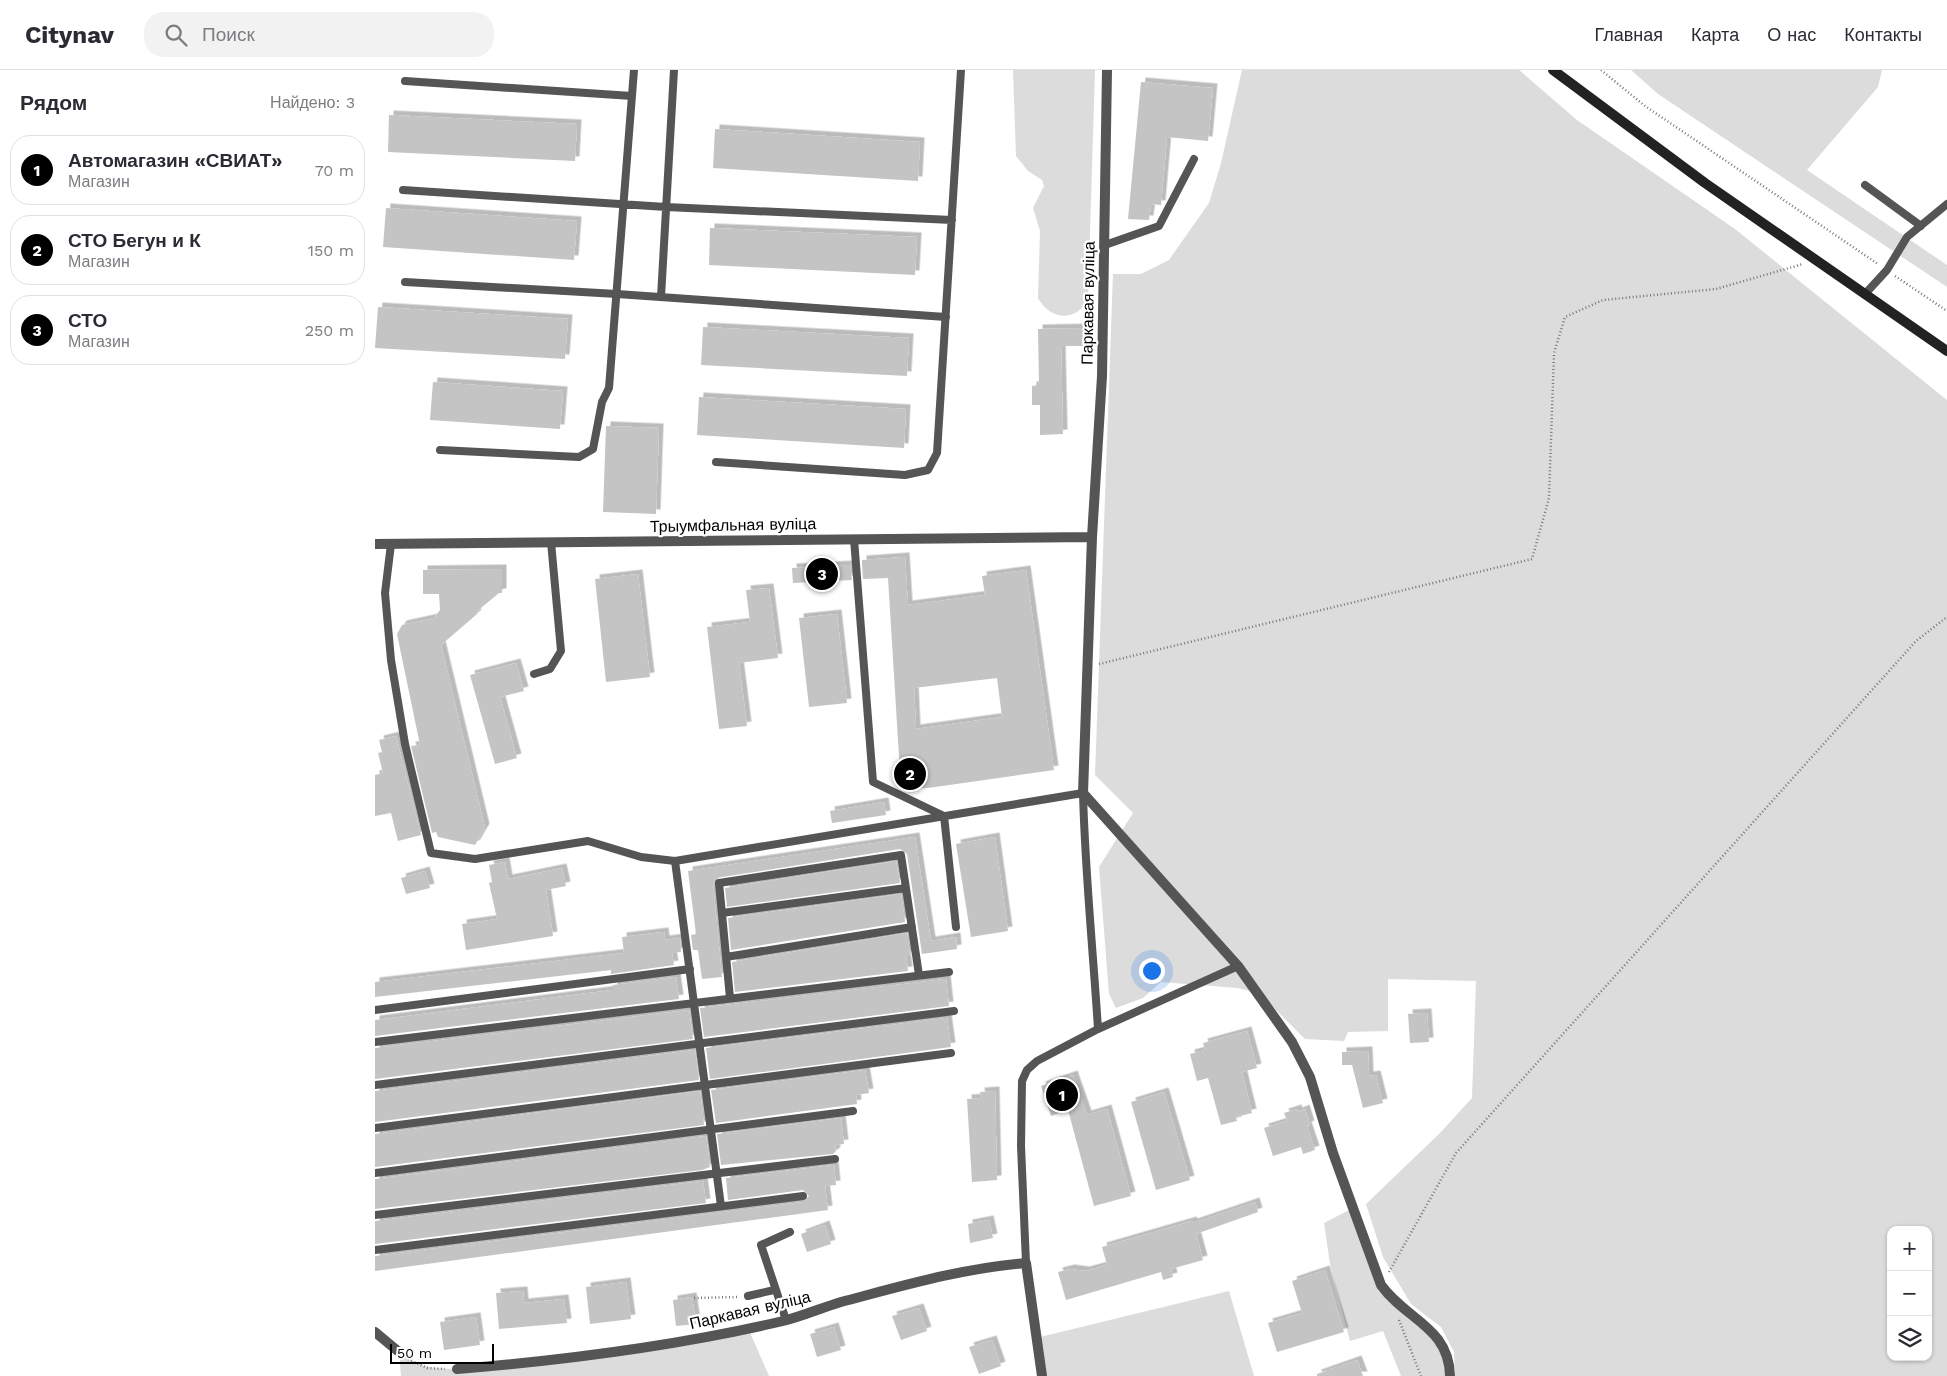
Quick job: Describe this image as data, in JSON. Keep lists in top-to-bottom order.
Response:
{
  "streets": {
    "street": ["Паркавая вуліца", "Трыумфальная вуліца"]
  },
  "crossings": [
    ["Паркавая вуліца", "Трыумфальная вуліца"]
  ],
  "scale_bar": "50 m",
  "page": {
    "header": "Citynav",
    "search": "Поиск",
    "nav": [
      "Главная",
      "Карта",
      "О нас",
      "Контакты"
    ],
    "heading": ["Рядом", "Найдено: 3"],
    "list": [
      {
        "mark": "1",
        "name": "Автомагазин «СВИАТ»",
        "note": "Магазин",
        "value": "70 m"
      },
      {
        "mark": "2",
        "name": "СТО Бегун и К",
        "note": "Магазин",
        "value": "150 m"
      },
      {
        "mark": "3",
        "name": "СТО",
        "note": "Магазин",
        "value": "250 m"
      }
    ],
    "pins": ["3", "2", "1"],
    "map_buttons": ["+", "−"],
    "scale": "50 m"
  }
}
